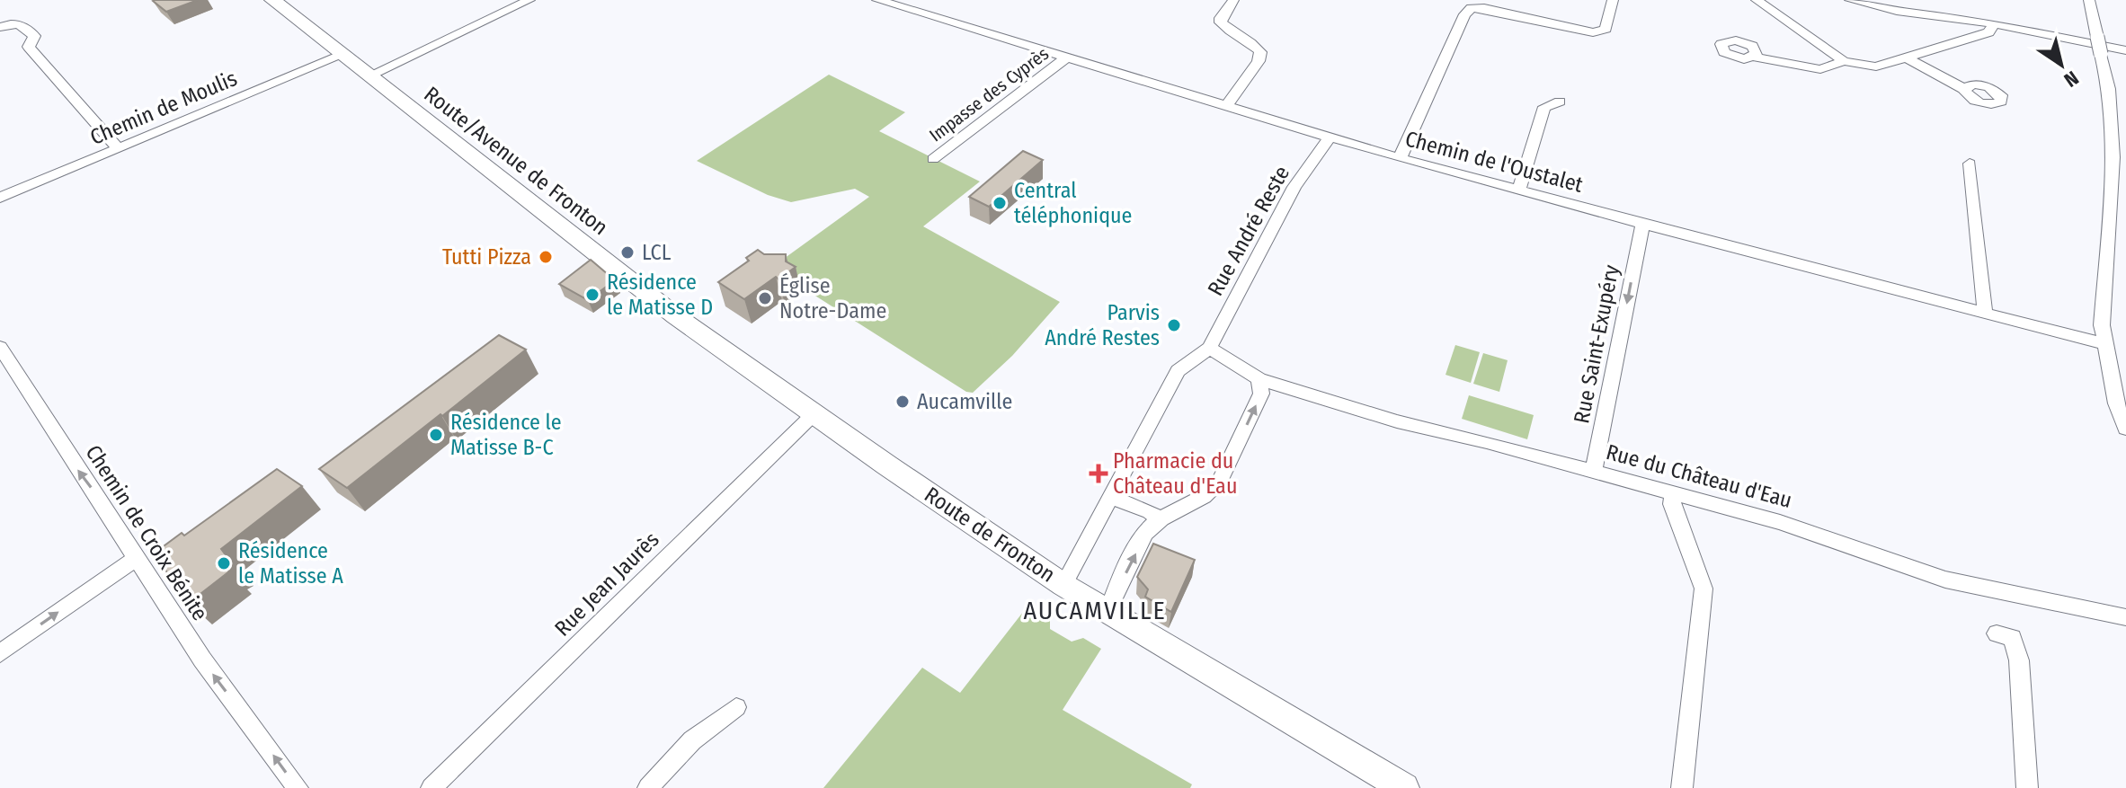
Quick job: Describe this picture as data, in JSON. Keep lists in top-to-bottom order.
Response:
{
  "streets": {
    "main road": ["Route/Avenue de Fronton", "Route de Fronton"],
    "street": [
      "Impasse des Cyprès",
      "Chemin de Moulis",
      "Chemin de l'Oustalet",
      "Rue André Reste",
      "Rue Saint-Exupéry",
      "Rue du Château d'Eau",
      "Chemin de Croix Bénite",
      "Rue Jean Jaurès"
    ]
  },
  "crossings": [
    ["Impasse des Cyprès", "Chemin de l'Oustalet"],
    ["Chemin de Moulis", "Route/Avenue de Fronton"],
    ["Route/Avenue de Fronton", "Route de Fronton"],
    ["Chemin de l'Oustalet", "Rue André Reste"],
    ["Chemin de l'Oustalet", "Rue Saint-Exupéry"],
    ["Rue André Reste", "Rue du Château d'Eau"],
    ["Rue Saint-Exupéry", "Rue du Château d'Eau"],
    ["Route de Fronton", "Rue Jean Jaurès"]
  ],
  "one_way": ["Rue Saint-Exupéry", "Chemin de Croix Bénite"],
  "districts": ["AUCAMVILLE"],
  "places": {
    "other": [
      "Central téléphonique",
      "LCL",
      "Tutti Pizza",
      "Résidence le Matisse D",
      "Église Notre-Dame",
      "Parvis André Restes",
      "Aucamville",
      "Résidence le Matisse B-C",
      "Résidence le Matisse A"
    ],
    "health": ["Pharmacie du Château d'Eau"]
  },
  "north": "bottom right"
}
